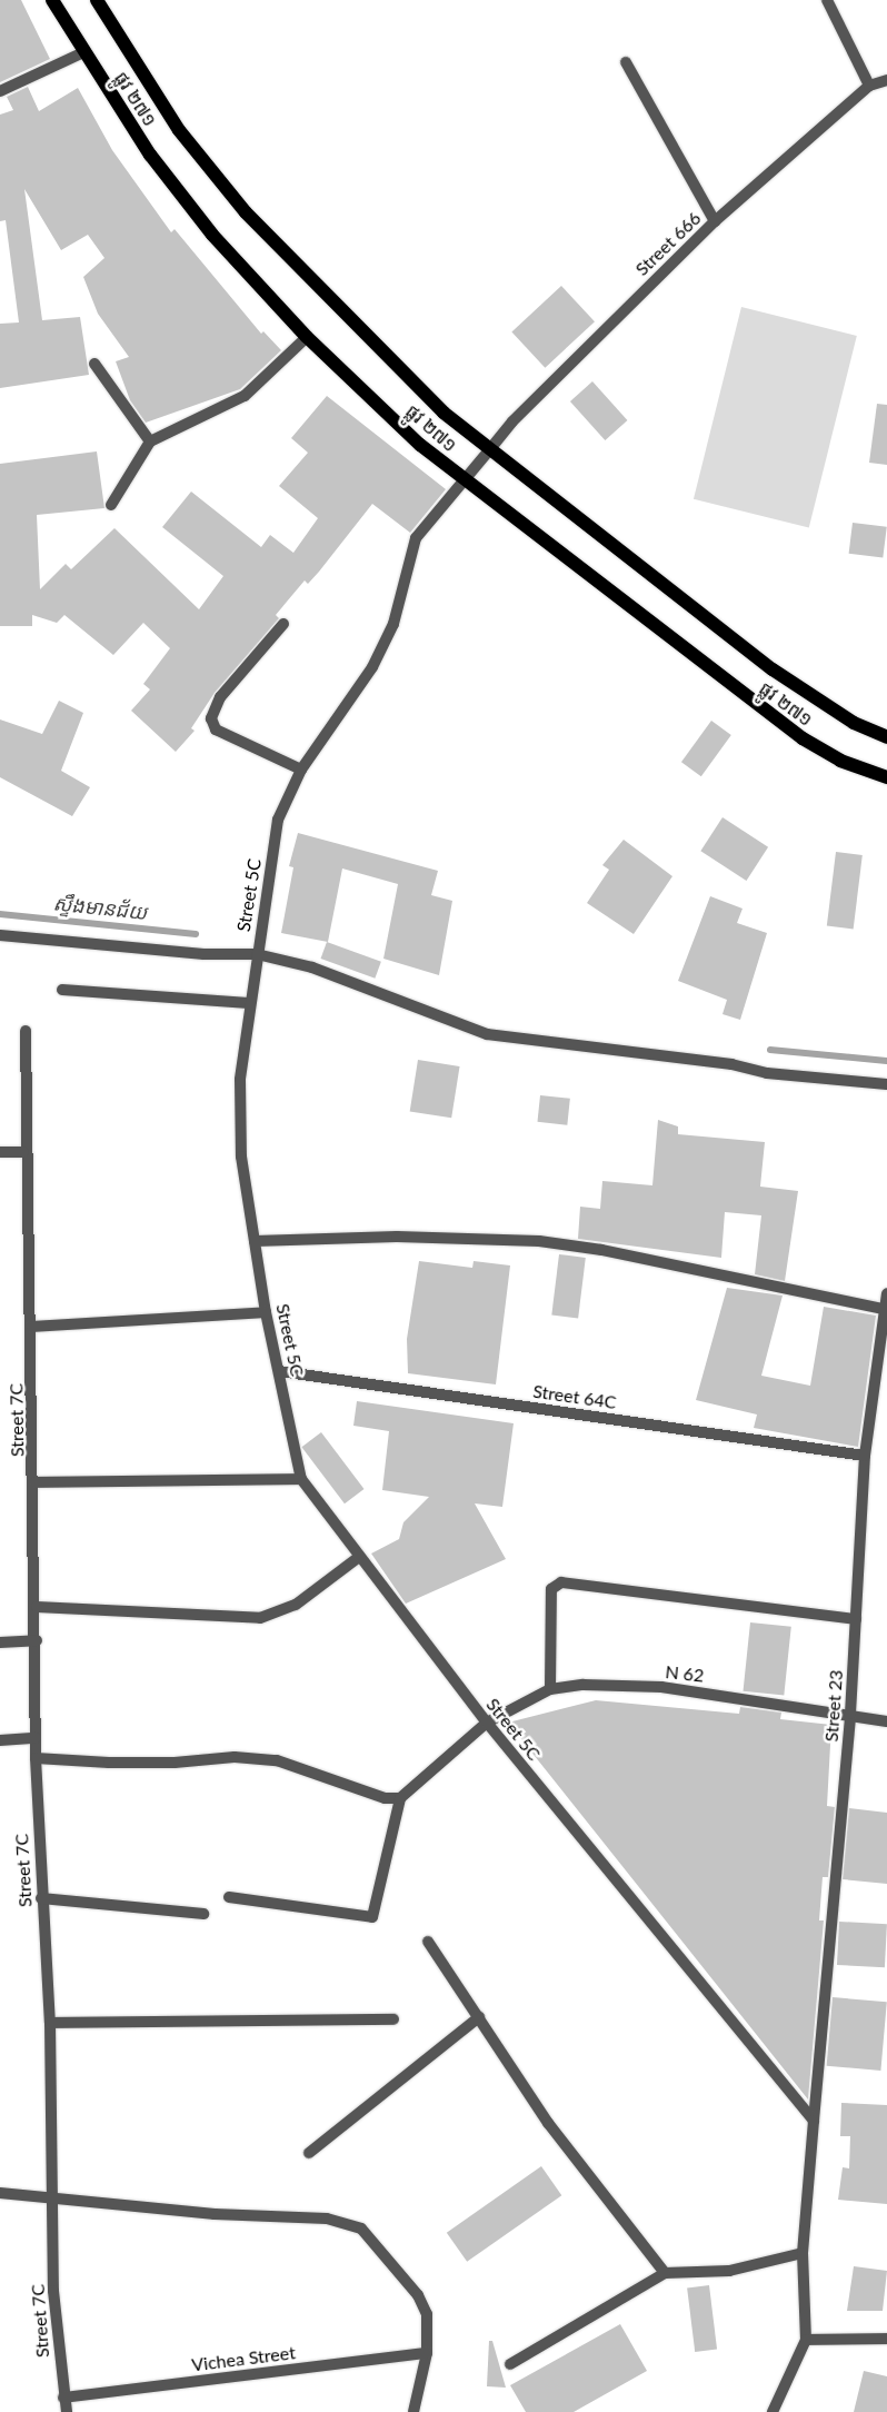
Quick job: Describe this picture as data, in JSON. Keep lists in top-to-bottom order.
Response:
{
  "streets": {
    "main road": ["ផ្លូវ ២៧១"],
    "street": [
      "Street 666",
      "Street 5C",
      "Street 64C",
      "Street 7C",
      "N 62",
      "Street 23",
      "Vichea Street"
    ]
  },
  "crossings": [
    ["ផ្លូវ ២៧១", "Street 666"],
    ["ផ្លូវ ២៧១", "Street 5C"],
    ["Street 666", "Street 5C"],
    ["Street 5C", "Street 64C"],
    ["Street 5C", "N 62"],
    ["Street 5C", "Street 23"],
    ["Street 64C", "Street 23"],
    ["Street 7C", "Vichea Street"],
    ["N 62", "Street 23"]
  ],
  "water": ["ស្ទឹងមានជ័យ"]
}
